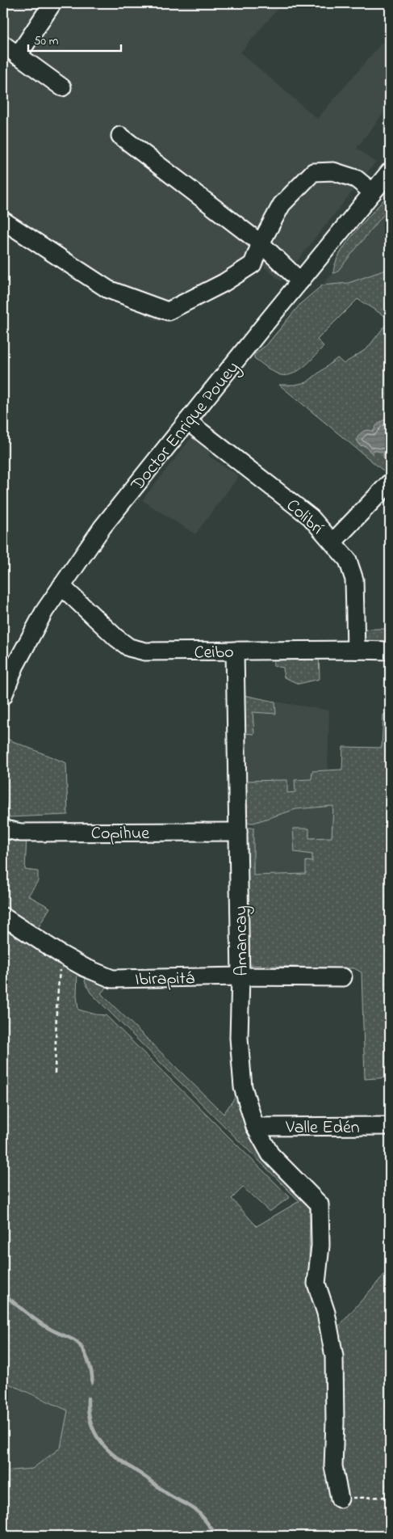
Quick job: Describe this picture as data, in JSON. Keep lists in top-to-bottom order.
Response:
{
  "streets": {
    "street": [
      "Doctor Enrique Pouey",
      "Colibrí",
      "Ceibo",
      "Copihue",
      "Amancay",
      "Ibirapitá",
      "Valle Edén"
    ]
  },
  "crossings": [
    ["Doctor Enrique Pouey", "Colibrí"],
    ["Doctor Enrique Pouey", "Ceibo"],
    ["Colibrí", "Ceibo"],
    ["Ceibo", "Amancay"],
    ["Copihue", "Amancay"],
    ["Amancay", "Ibirapitá"],
    ["Amancay", "Valle Edén"]
  ],
  "scale_bar": "50 m"
}
